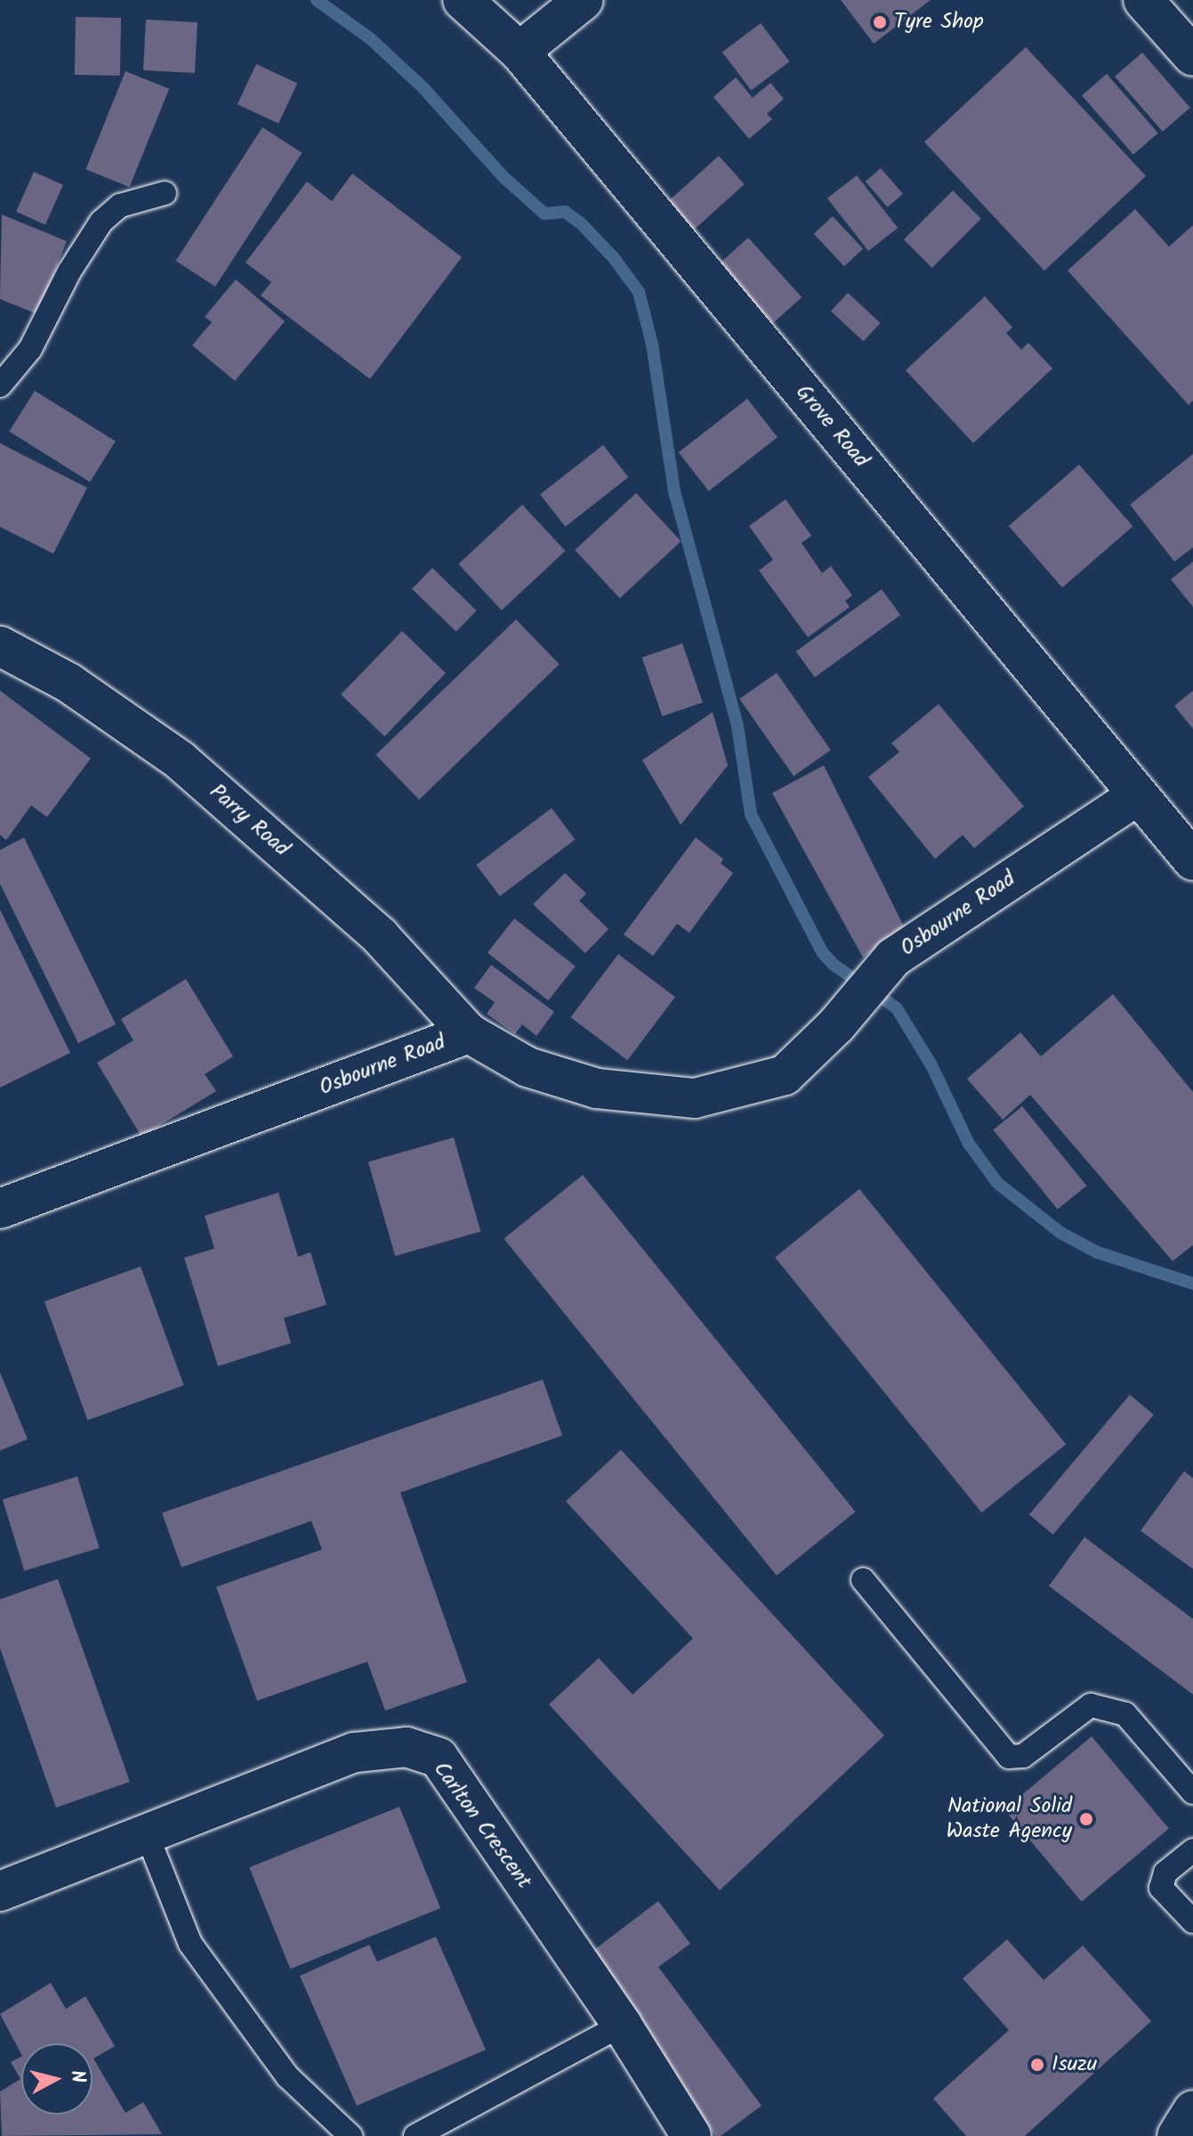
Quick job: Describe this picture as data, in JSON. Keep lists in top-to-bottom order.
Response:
{
  "streets": {
    "street": [
      "Grove Road",
      "Parry Road",
      "Osbourne Road",
      "Carlton Crescent"
    ]
  },
  "crossings": [
    ["Grove Road", "Osbourne Road"],
    ["Parry Road", "Osbourne Road"]
  ],
  "places": ["Tyre Shop", "National Solid Waste Agency", "Isuzu"],
  "north": "right"
}
